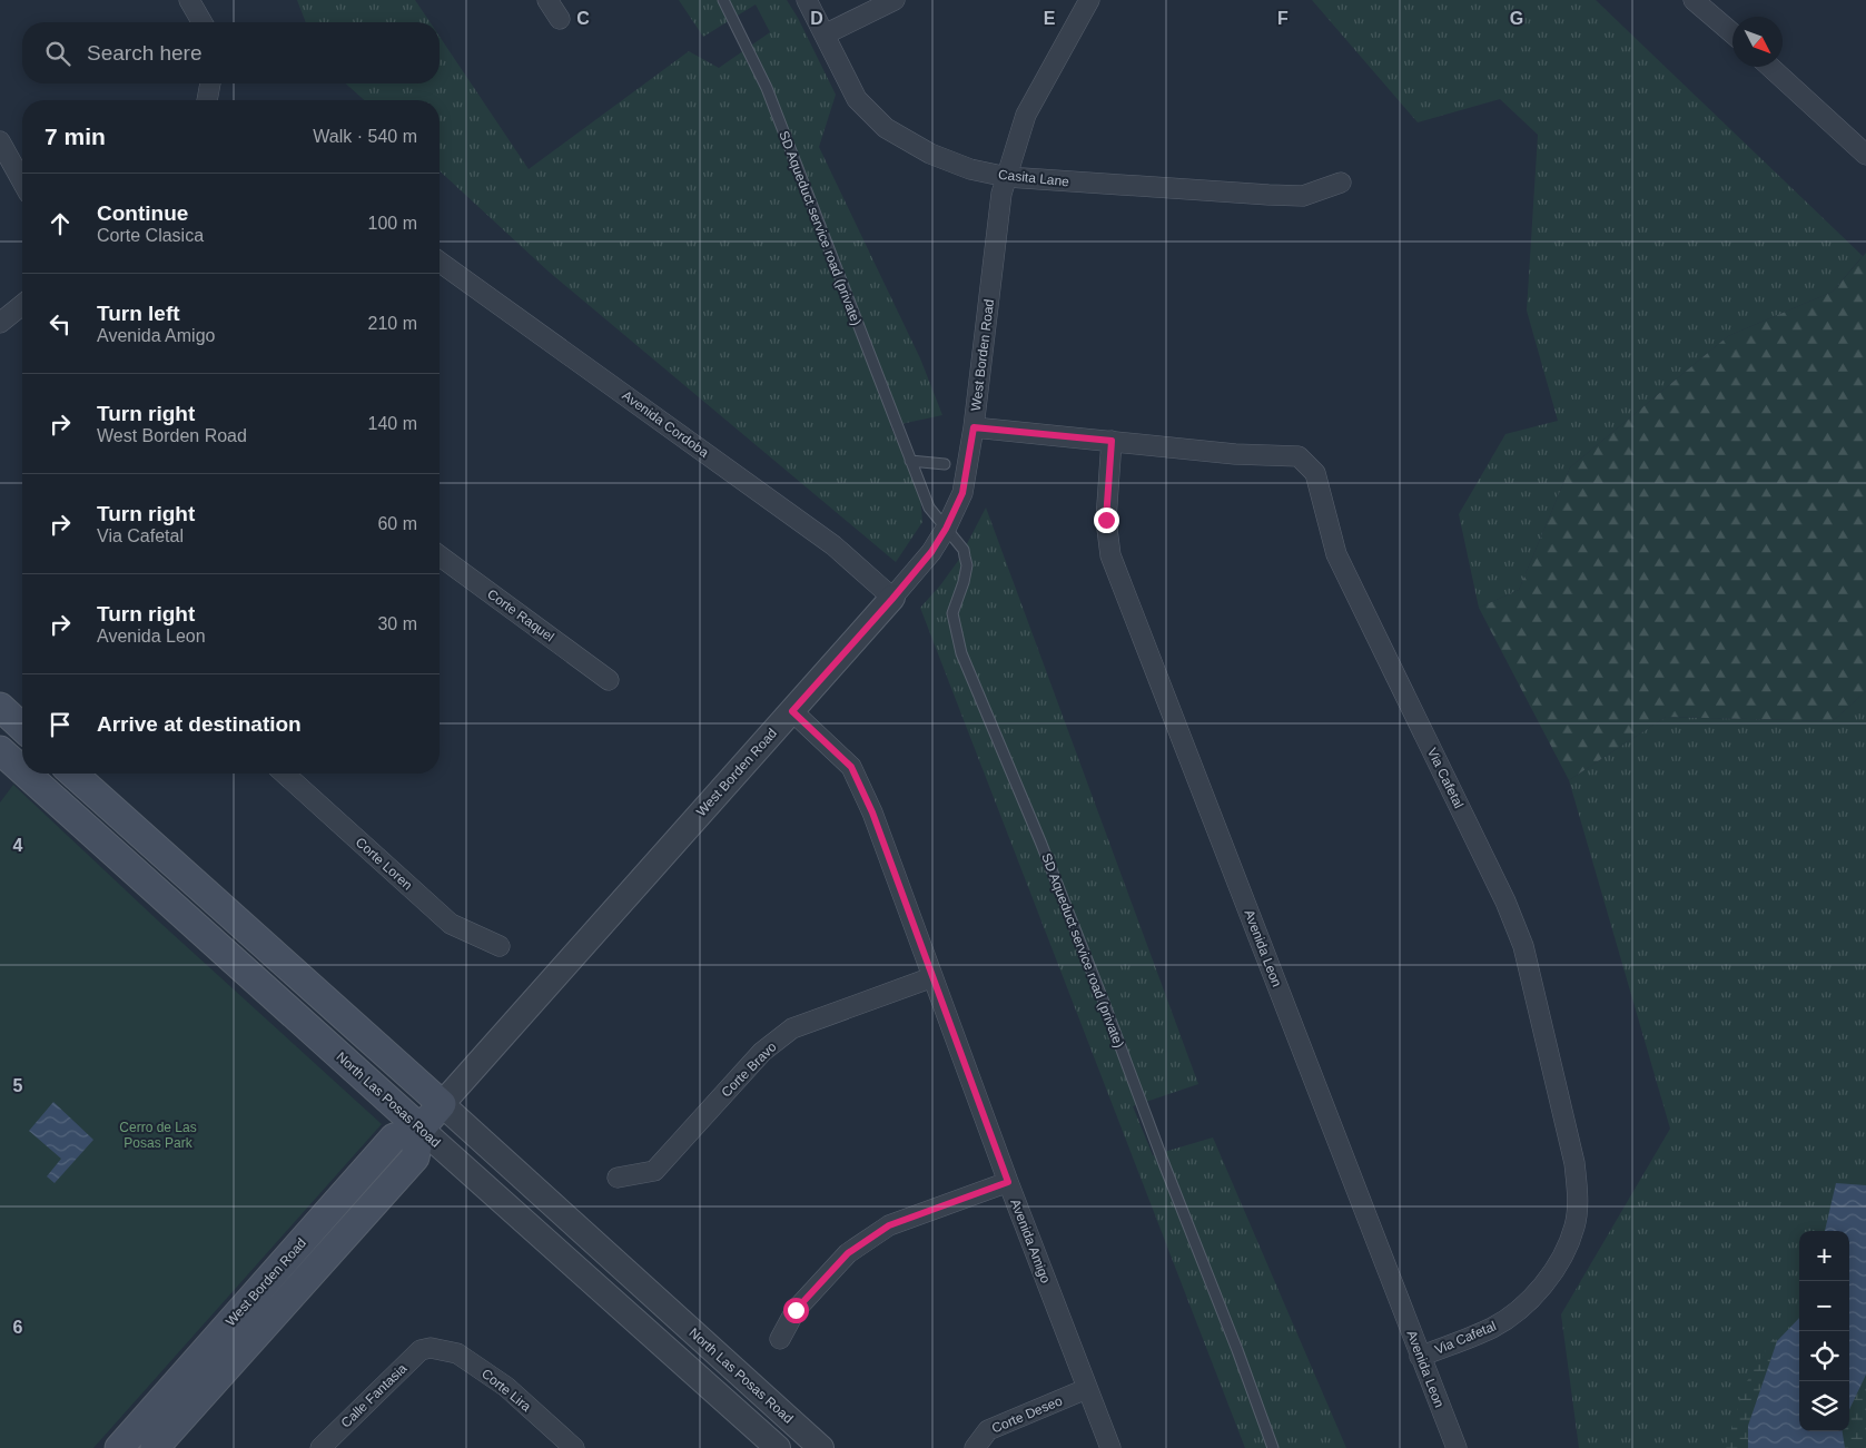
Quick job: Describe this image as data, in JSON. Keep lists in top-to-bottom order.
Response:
{
  "streets": {
    "main road": ["West Borden Road", "North Las Posas Road"],
    "street": [
      "Casita Lane",
      "Avenida Cordoba",
      "Corte Raquel",
      "Via Cafetal",
      "Corte Loren",
      "Avenida Leon",
      "Corte Bravo",
      "Avenida Amigo",
      "Corte Lira",
      "Calle Fantasia",
      "Corte Deseo"
    ],
    "lane": ["SD Aqueduct service road (private)"]
  },
  "crossings": [
    ["Casita Lane", "West Borden Road"],
    ["SD Aqueduct service road (private)", "West Borden Road"],
    ["West Borden Road", "Avenida Cordoba"],
    ["West Borden Road", "Via Cafetal"],
    ["West Borden Road", "North Las Posas Road"],
    ["West Borden Road", "Avenida Amigo"],
    ["Via Cafetal", "Avenida Leon"],
    ["Corte Bravo", "Avenida Amigo"],
    ["Avenida Amigo", "Corte Deseo"],
    ["Corte Lira", "Calle Fantasia"]
  ],
  "parks": ["Cerro de Las Posas Park"],
  "north": "bottom right",
  "page": {
    "search": "Search here",
    "heading": ["7 min", "Walk · 540 m"],
    "list": [
      ["Continue", "Corte Clasica", "100 m"],
      ["Turn left", "Avenida Amigo", "210 m"],
      ["Turn right", "West Borden Road", "140 m"],
      ["Turn right", "Via Cafetal", "60 m"],
      ["Turn right", "Avenida Leon", "30 m"],
      "Arrive at destination"
    ],
    "map_buttons": ["+", "−"]
  },
  "grid": {
    "columns": [
      "C",
      "D",
      "E",
      "F",
      "G"
    ],
    "rows": ["4", "5", "6"]
  }
}
